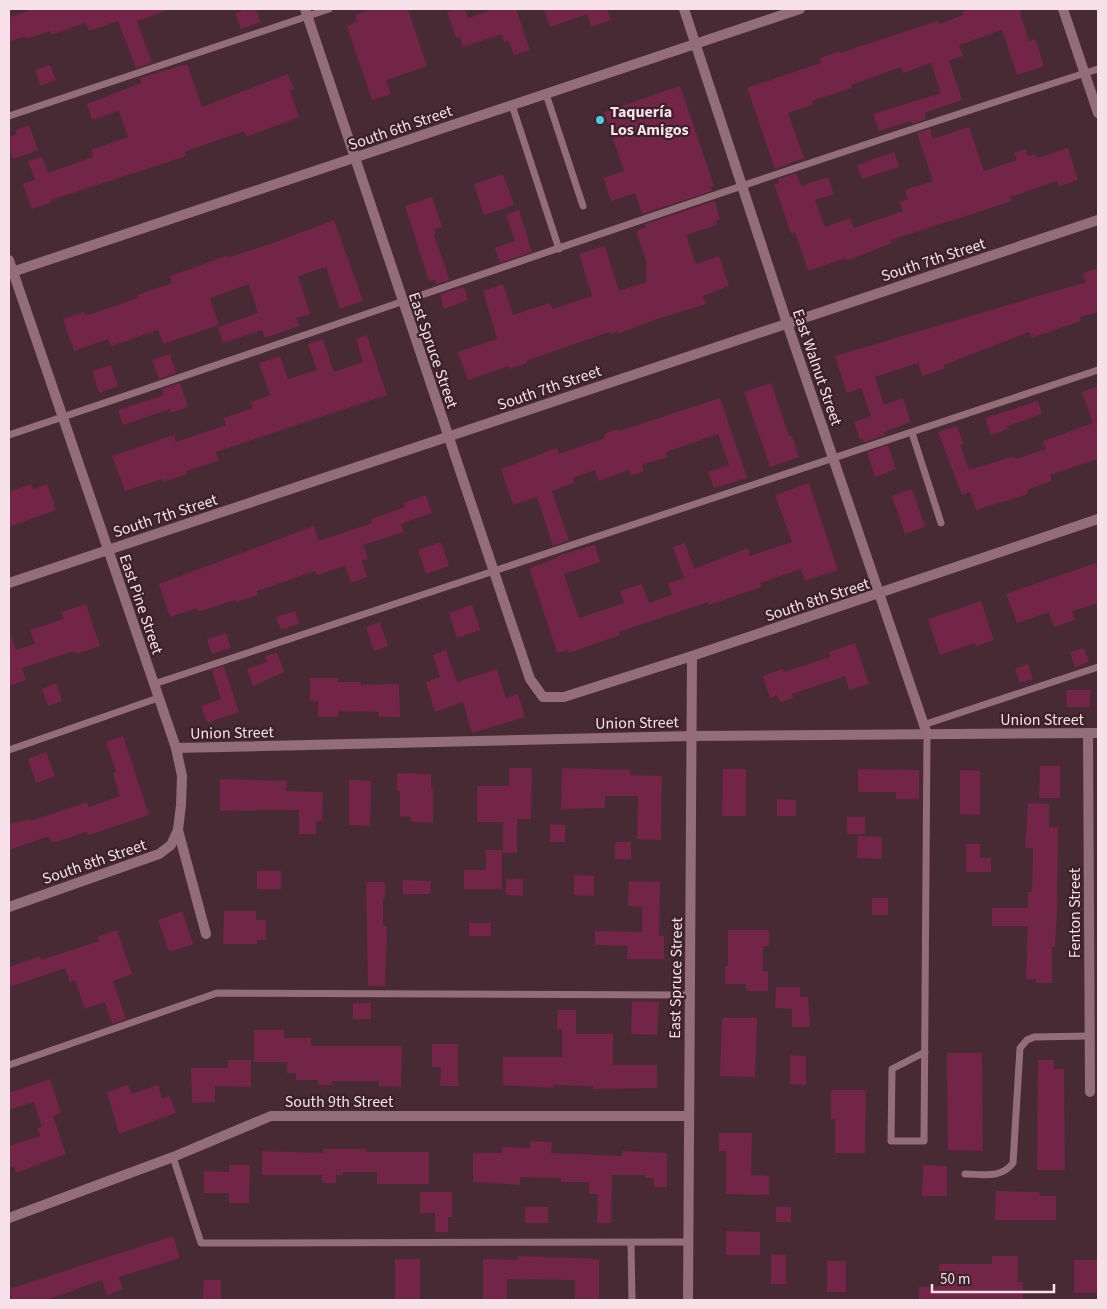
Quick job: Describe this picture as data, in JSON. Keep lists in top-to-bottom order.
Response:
{
  "streets": {
    "street": [
      "South 6th Street",
      "South 7th Street",
      "East Spruce Street",
      "East Walnut Street",
      "South 8th Street",
      "East Pine Street",
      "Union Street",
      "Fenton Street",
      "South 9th Street"
    ]
  },
  "crossings": [
    ["South 6th Street", "East Spruce Street"],
    ["South 6th Street", "East Walnut Street"],
    ["South 6th Street", "East Pine Street"],
    ["South 7th Street", "East Spruce Street"],
    ["South 7th Street", "East Walnut Street"],
    ["South 7th Street", "East Pine Street"],
    ["East Spruce Street", "South 8th Street"],
    ["East Spruce Street", "Union Street"],
    ["East Spruce Street", "South 9th Street"],
    ["East Walnut Street", "South 8th Street"],
    ["East Walnut Street", "Union Street"],
    ["South 8th Street", "East Pine Street"],
    ["East Pine Street", "Union Street"],
    ["Union Street", "Fenton Street"]
  ],
  "places": ["Taquería Los Amigos"],
  "scale_bar": "50 m"
}
